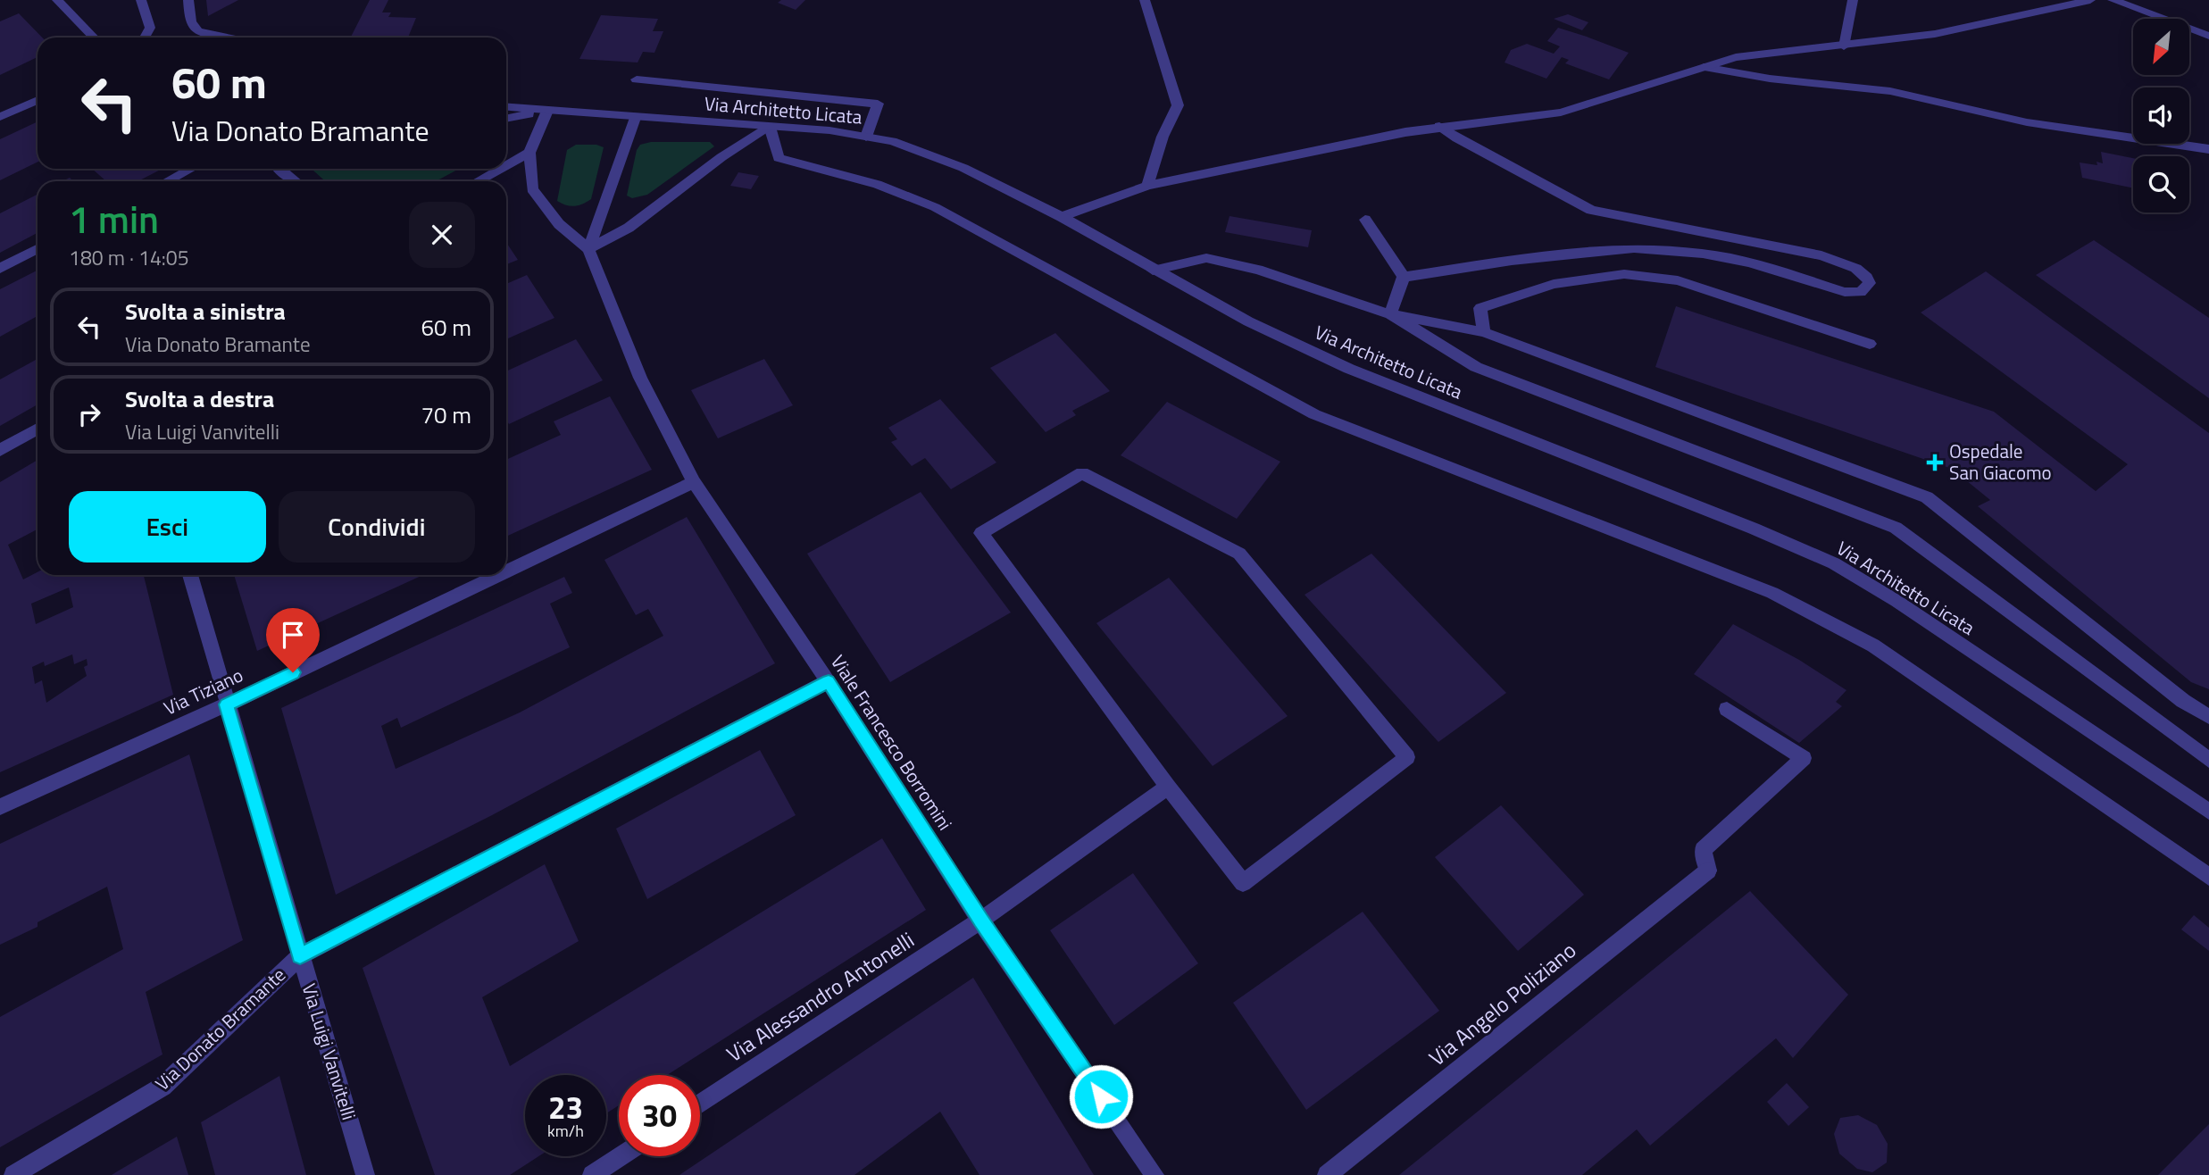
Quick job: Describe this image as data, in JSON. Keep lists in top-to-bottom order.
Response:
{
  "streets": {
    "street": [
      "Via Architetto Licata",
      "Via Tiziano",
      "Viale Francesco Borromini",
      "Via Alessandro Antonelli",
      "Via Angelo Poliziano",
      "Via Donato Bramante",
      "Via Luigi Vanvitelli"
    ]
  },
  "crossings": [
    ["Via Tiziano", "Viale Francesco Borromini"],
    ["Via Tiziano", "Via Luigi Vanvitelli"],
    ["Viale Francesco Borromini", "Via Alessandro Antonelli"],
    ["Viale Francesco Borromini", "Via Donato Bramante"],
    ["Via Donato Bramante", "Via Luigi Vanvitelli"]
  ],
  "places": {
    "health": ["Ospedale San Giacomo"]
  },
  "north": "bottom left",
  "page": {
    "turn": ["60 m", "Via Donato Bramante"],
    "heading": ["1 min", "180 m · 14:05"],
    "list": [
      {
        "name": "Svolta a sinistra",
        "note": "Via Donato Bramante",
        "value": "60 m"
      },
      {
        "name": "Svolta a destra",
        "note": "Via Luigi Vanvitelli",
        "value": "70 m"
      }
    ],
    "buttons": ["Esci", "Condividi"],
    "speed": "23 km/h",
    "limit": "30"
  }
}
